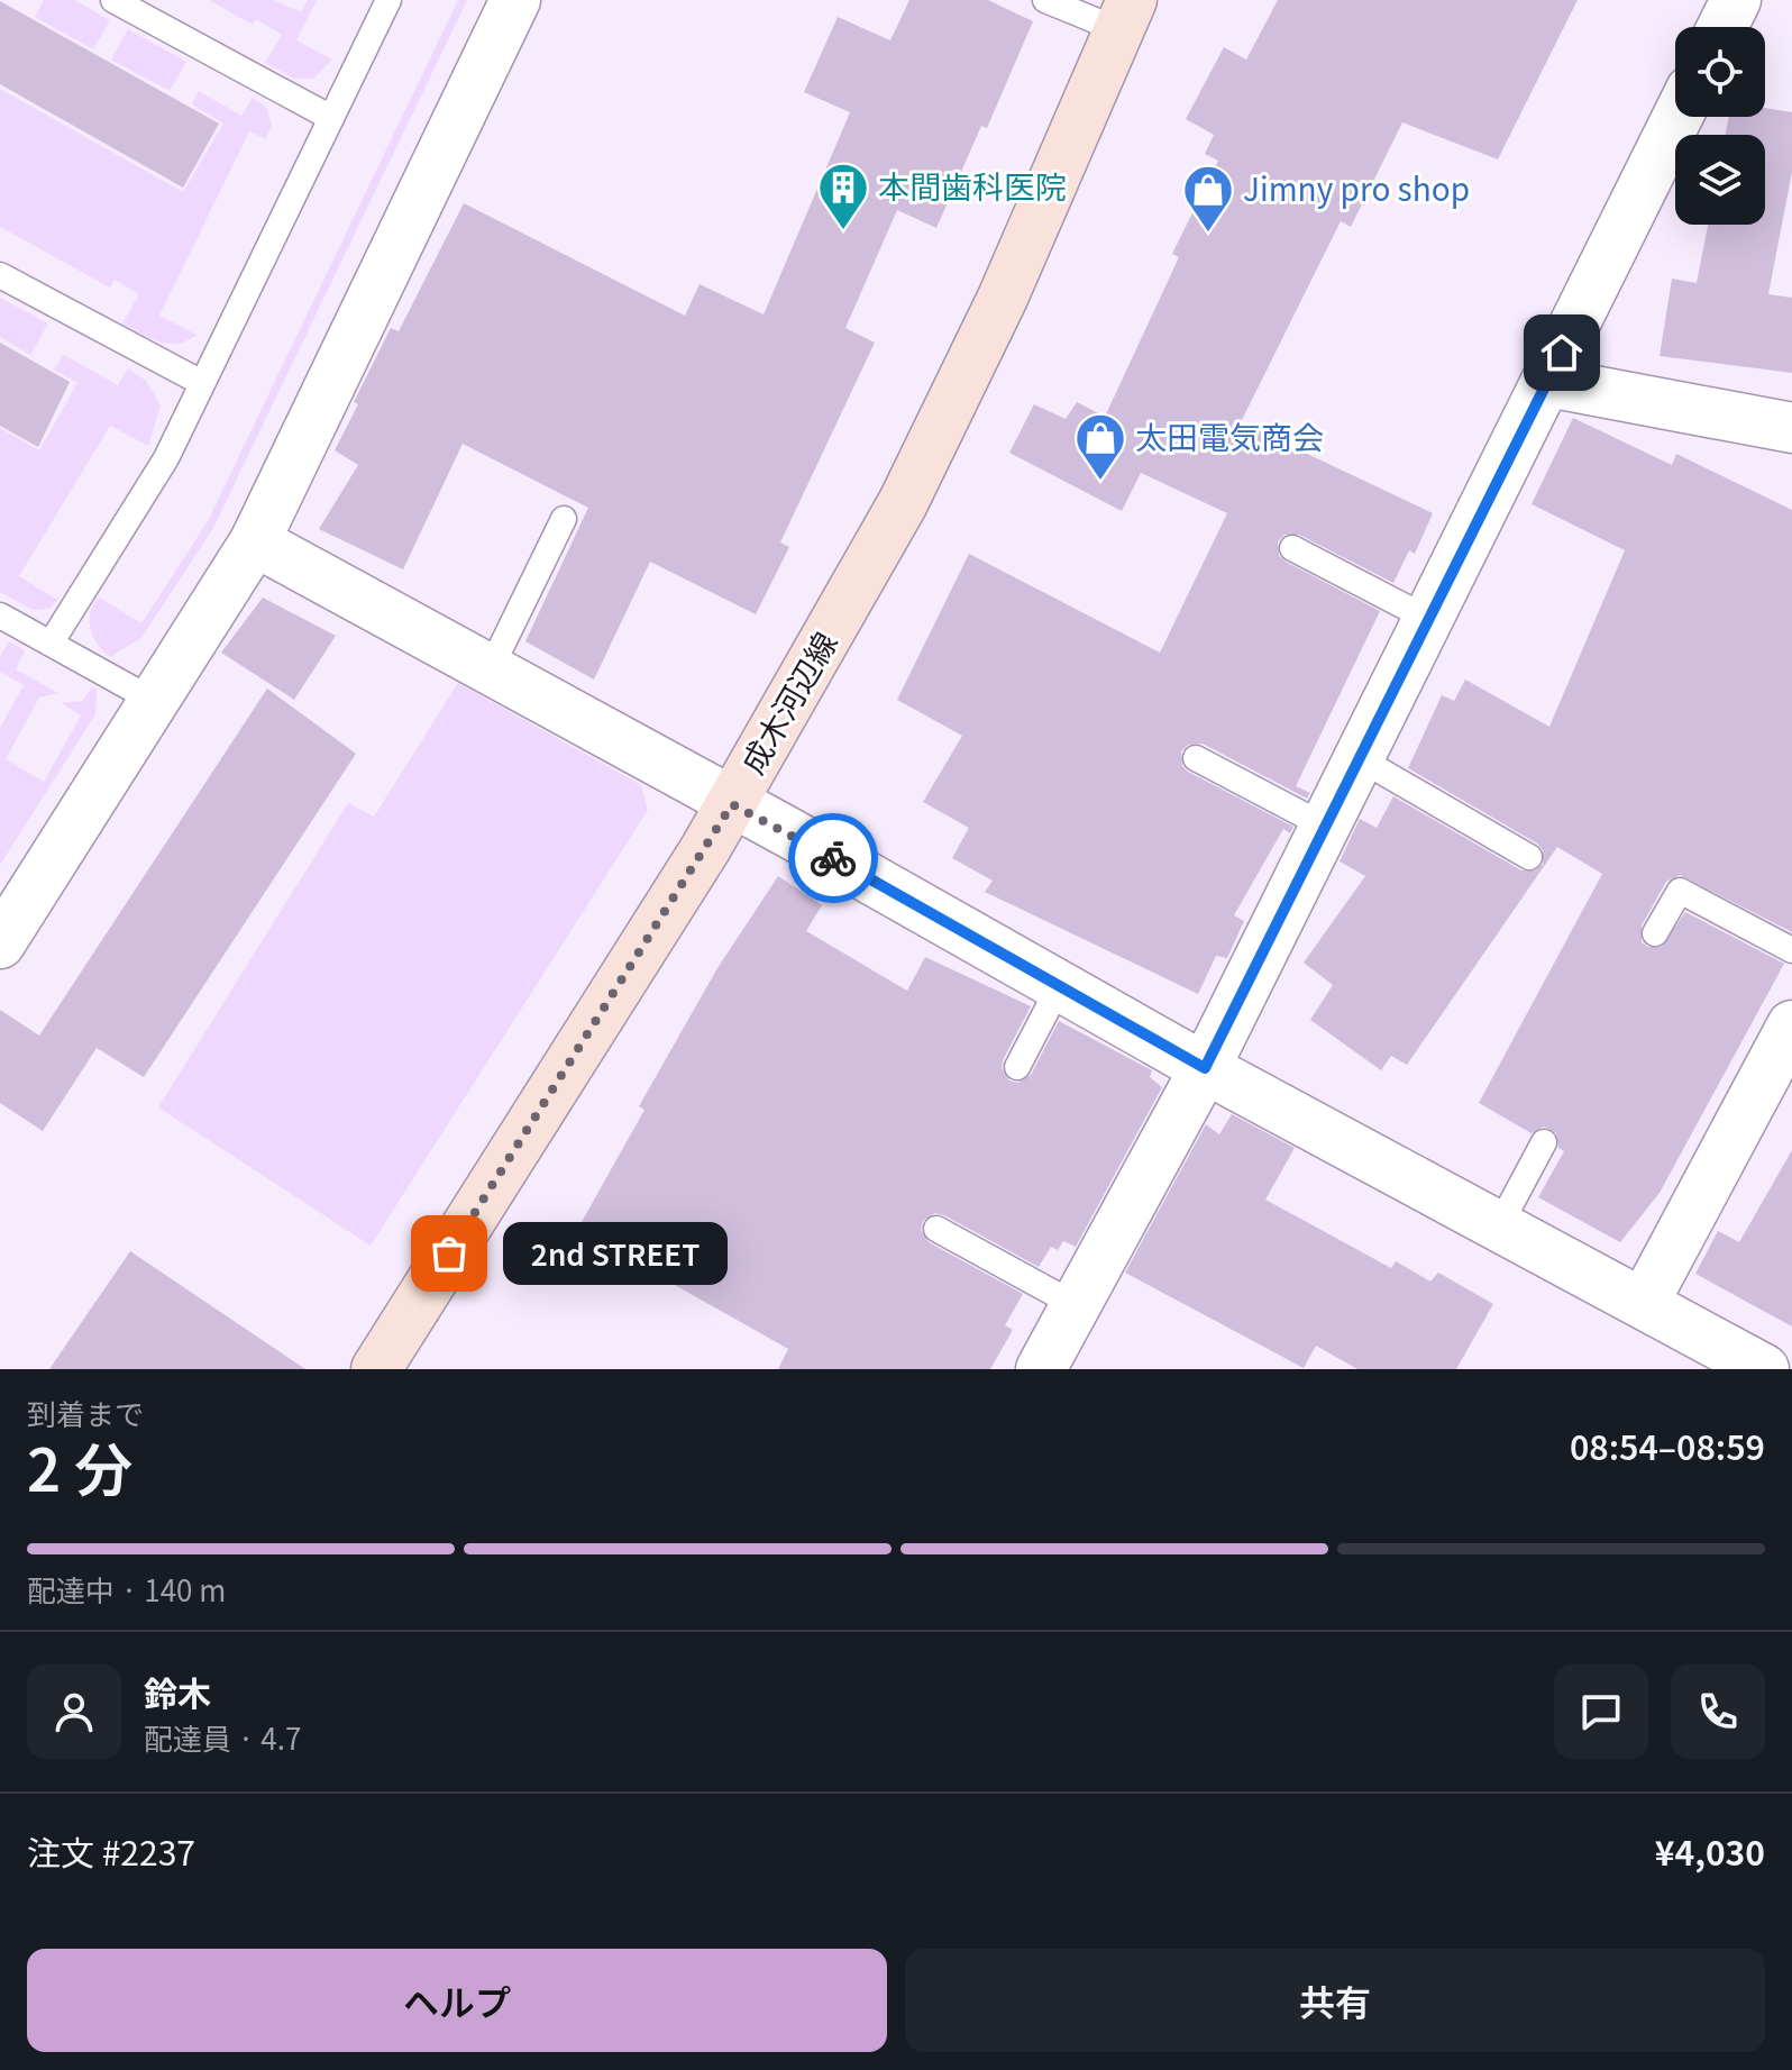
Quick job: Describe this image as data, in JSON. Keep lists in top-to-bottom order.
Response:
{
  "streets": {
    "main road": ["成木河辺線"]
  },
  "places": {
    "building": ["本間歯科医院"],
    "shop": ["Jimny pro shop", "太田電気商会"],
    "other": ["2nd STREET"]
  },
  "page": {
    "bubble": "2nd STREET",
    "heading": ["2 分", "到着まで", "08:54–08:59"],
    "panel": [
      "鈴木",
      "配達員 · 4.7",
      "注文 #2237",
      "¥4,030"
    ],
    "bar": "配達中 · 140 m",
    "buttons": ["ヘルプ", "共有"]
  }
}
